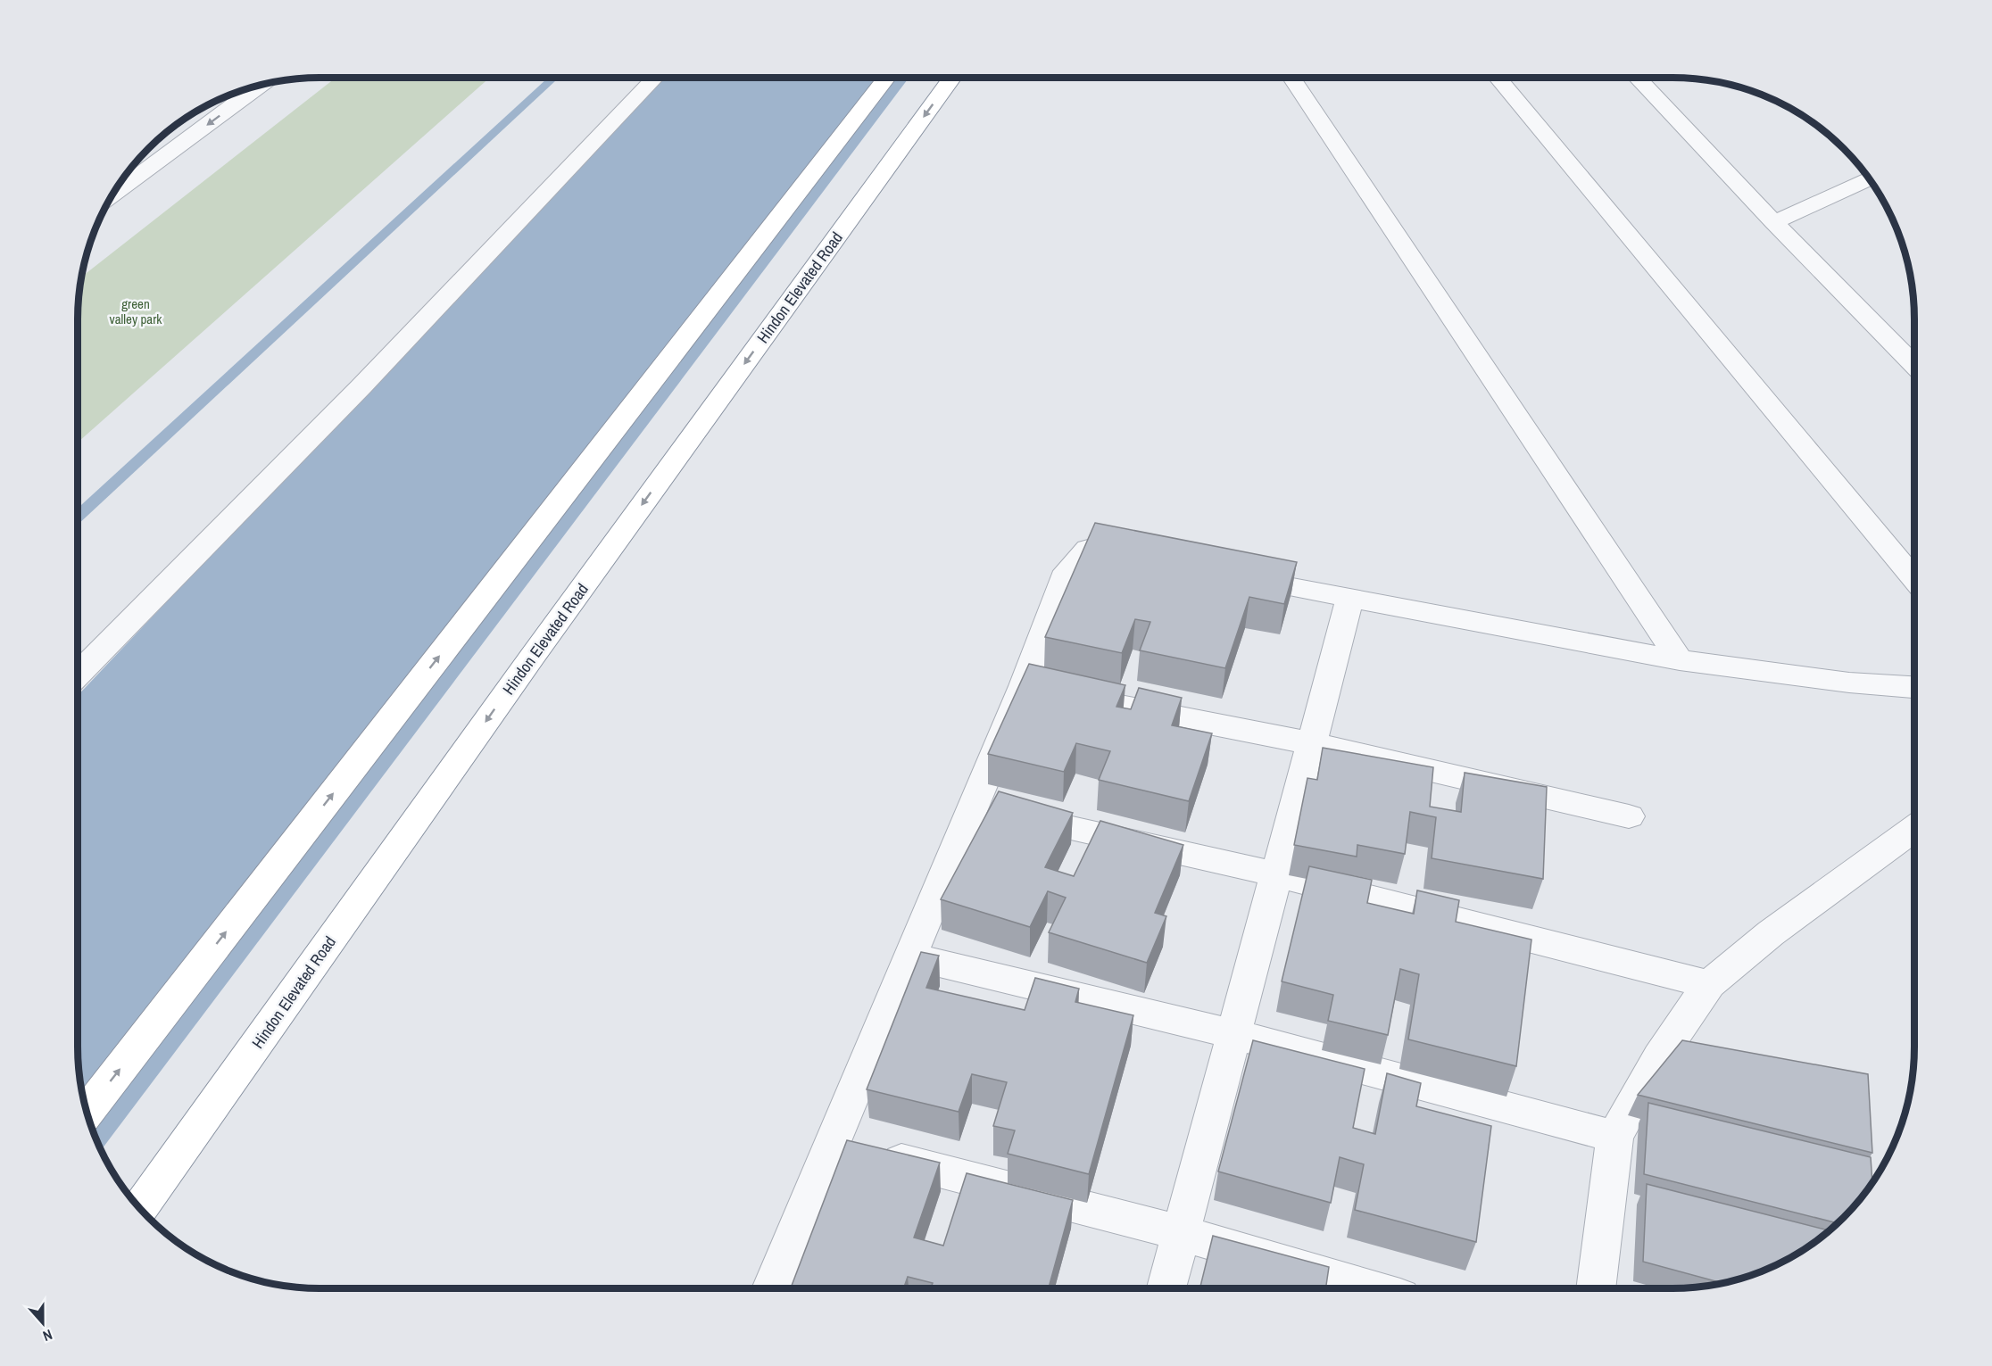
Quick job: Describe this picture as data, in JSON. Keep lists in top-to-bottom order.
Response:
{
  "streets": {
    "highway": ["Hindon Elevated Road"]
  },
  "parks": ["green valley park"],
  "north": "bottom"
}
